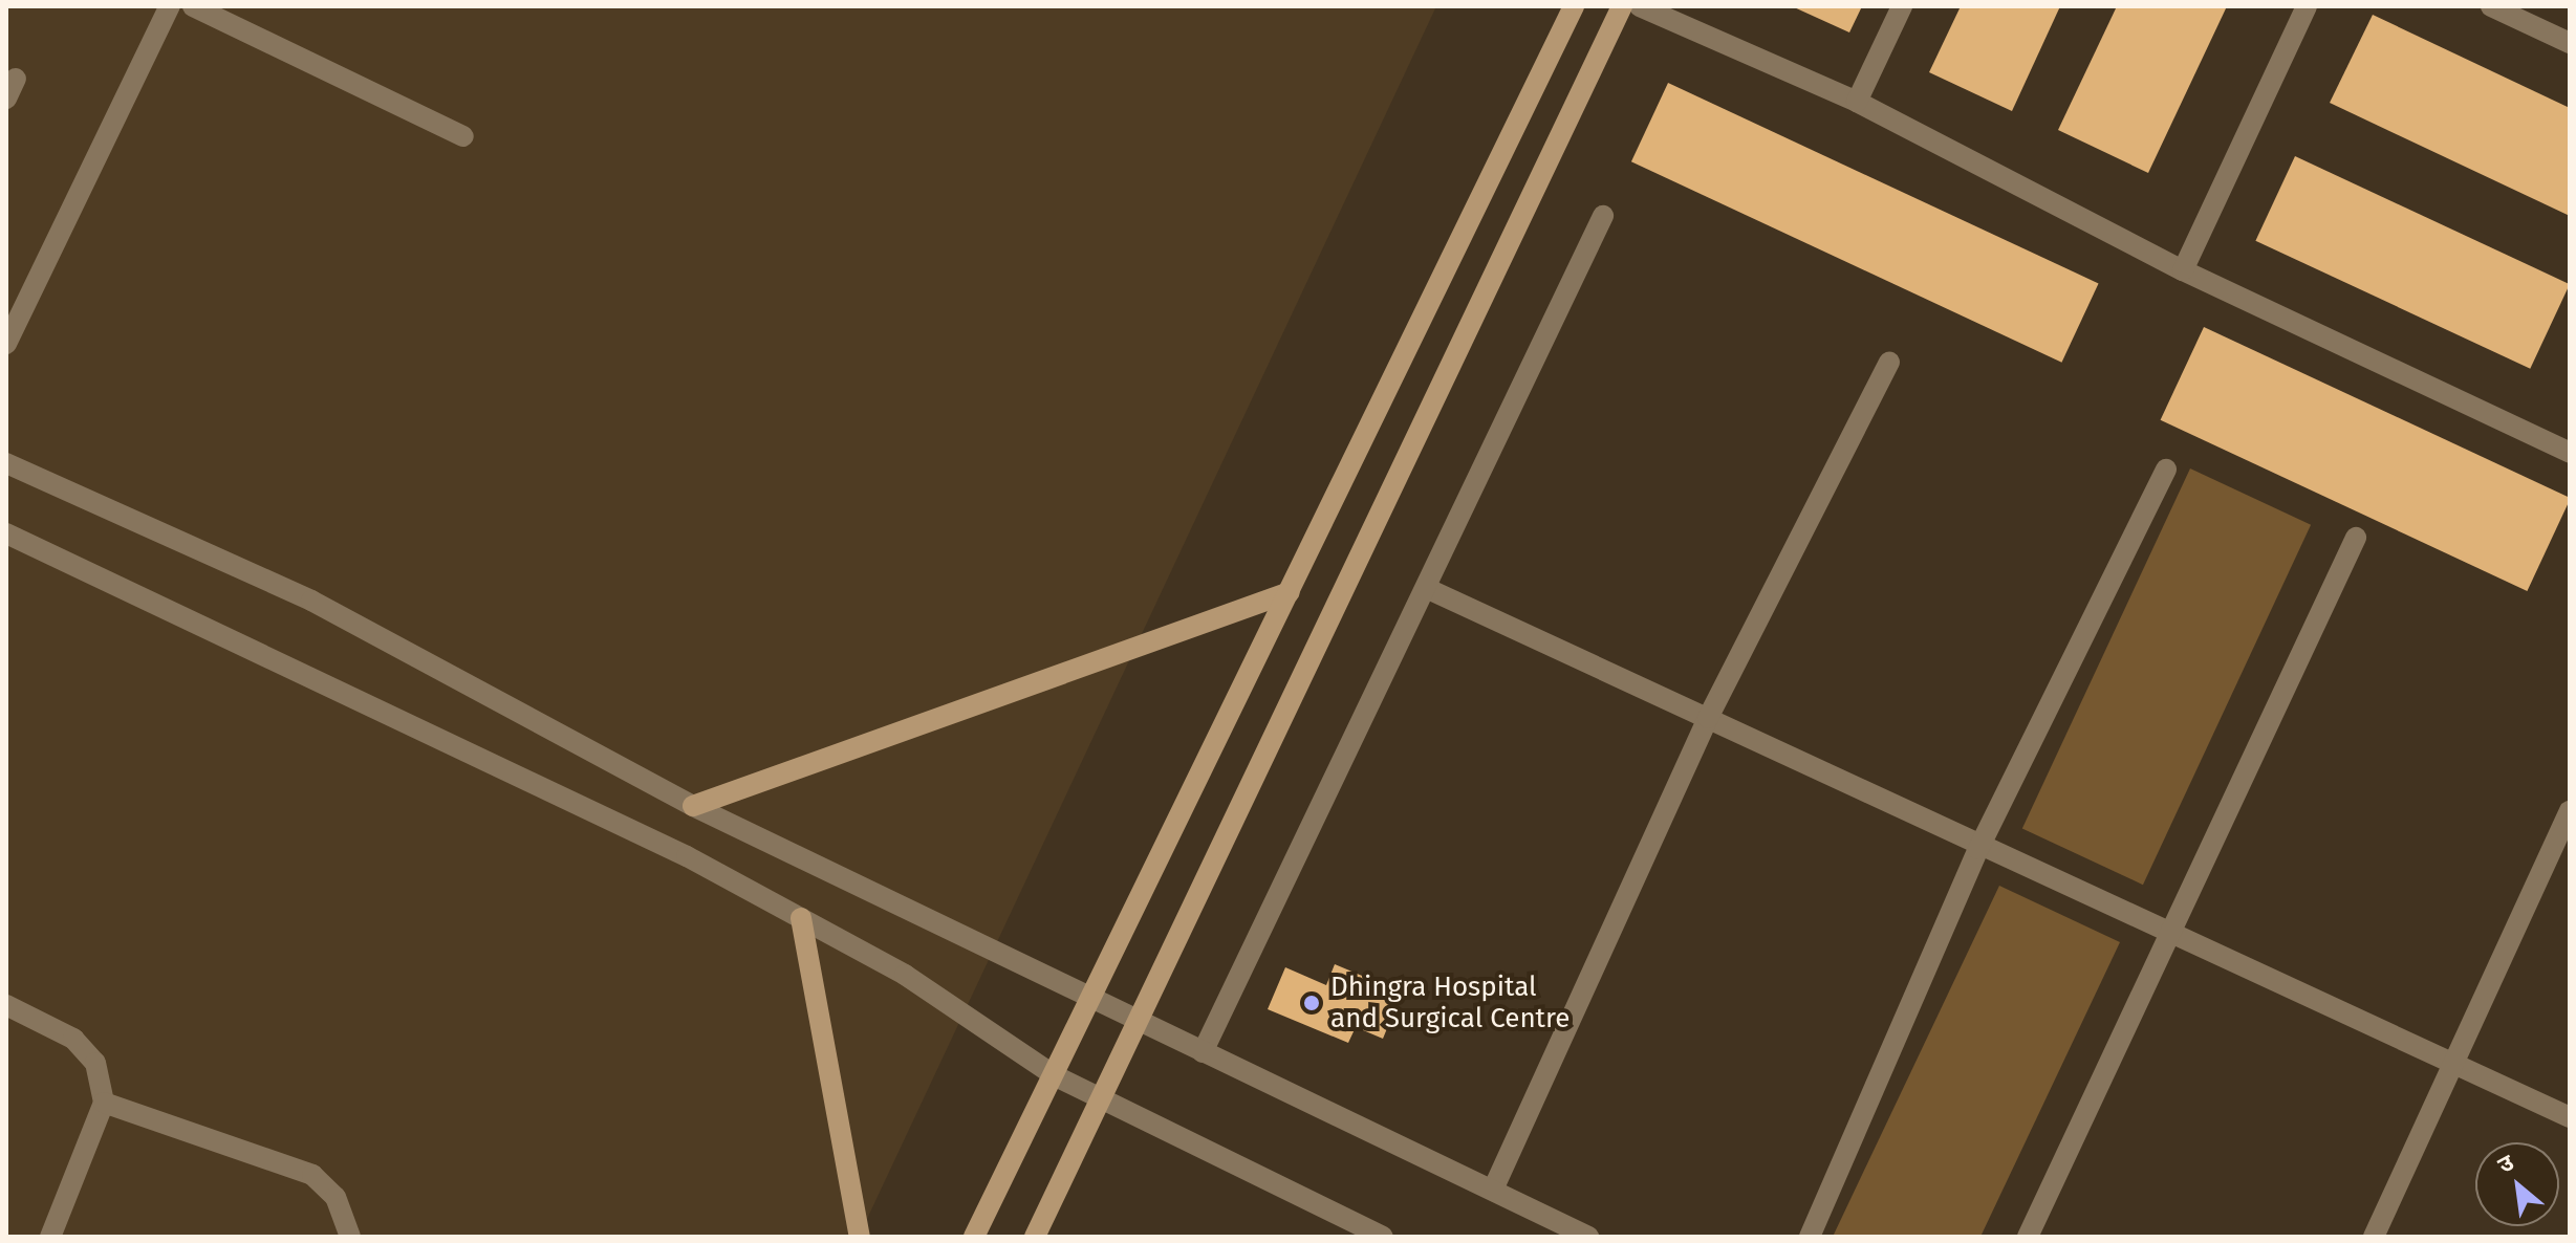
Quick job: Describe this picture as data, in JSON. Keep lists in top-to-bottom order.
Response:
{
  "places": ["Dhingra Hospital and Surgical Centre"],
  "north": "top left"
}
